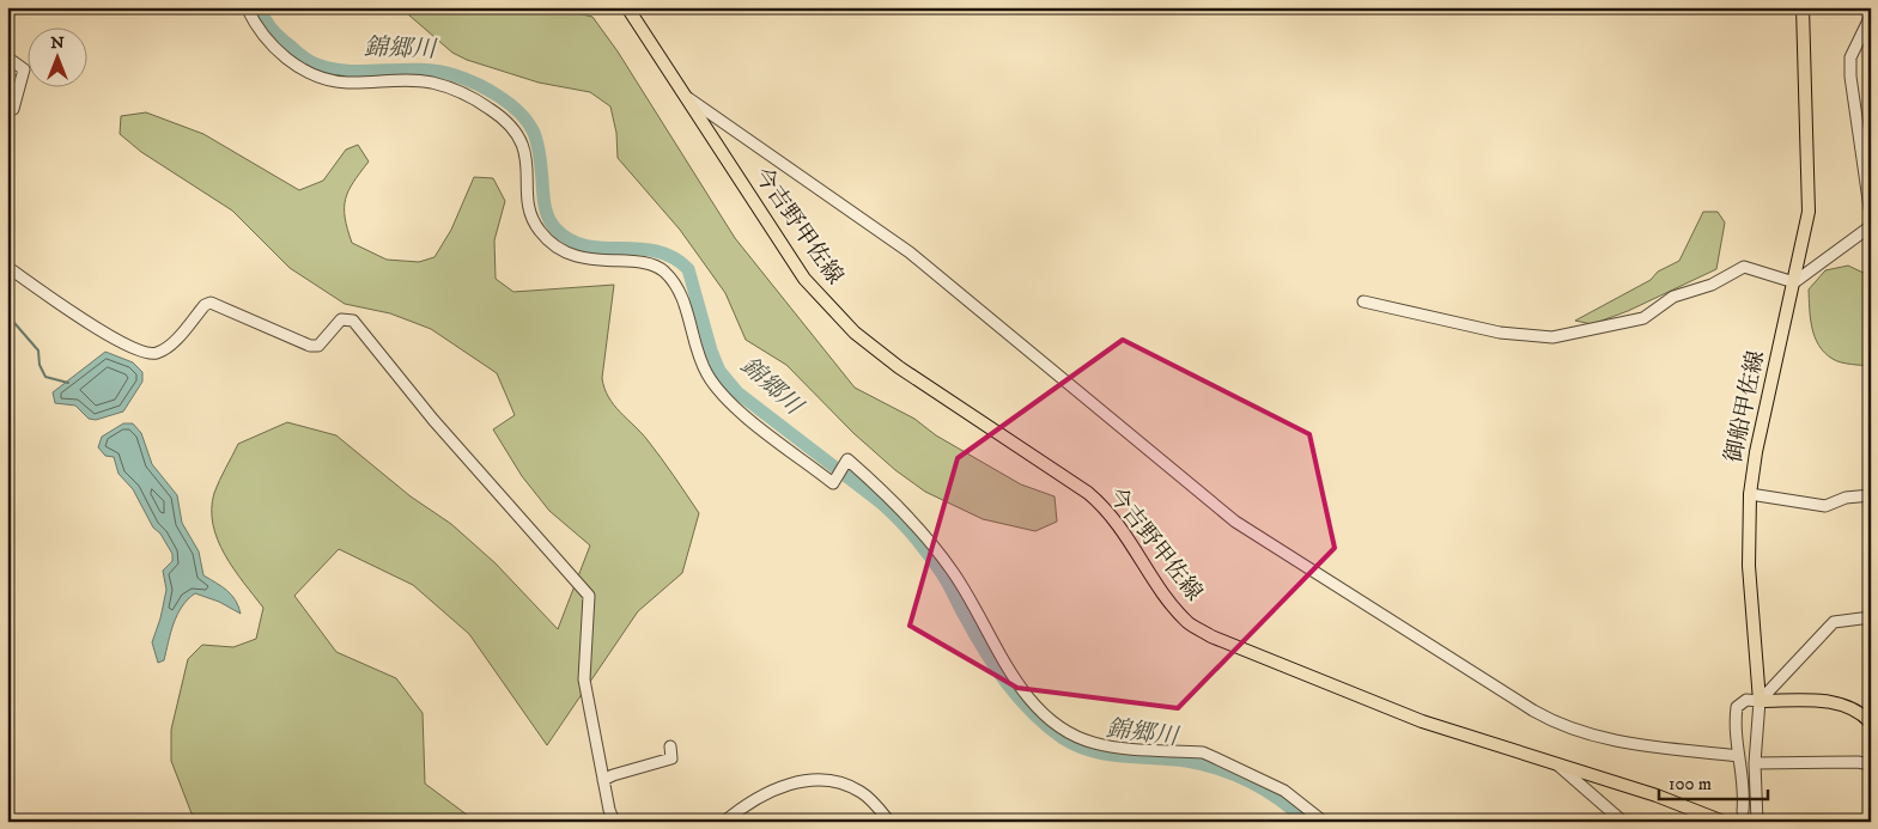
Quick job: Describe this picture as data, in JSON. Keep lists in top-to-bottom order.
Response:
{
  "streets": {
    "main road": ["今吉野甲佐線", "御船甲佐線"]
  },
  "water": ["錦郷川"],
  "scale_bar": "100 m",
  "north": "top"
}
